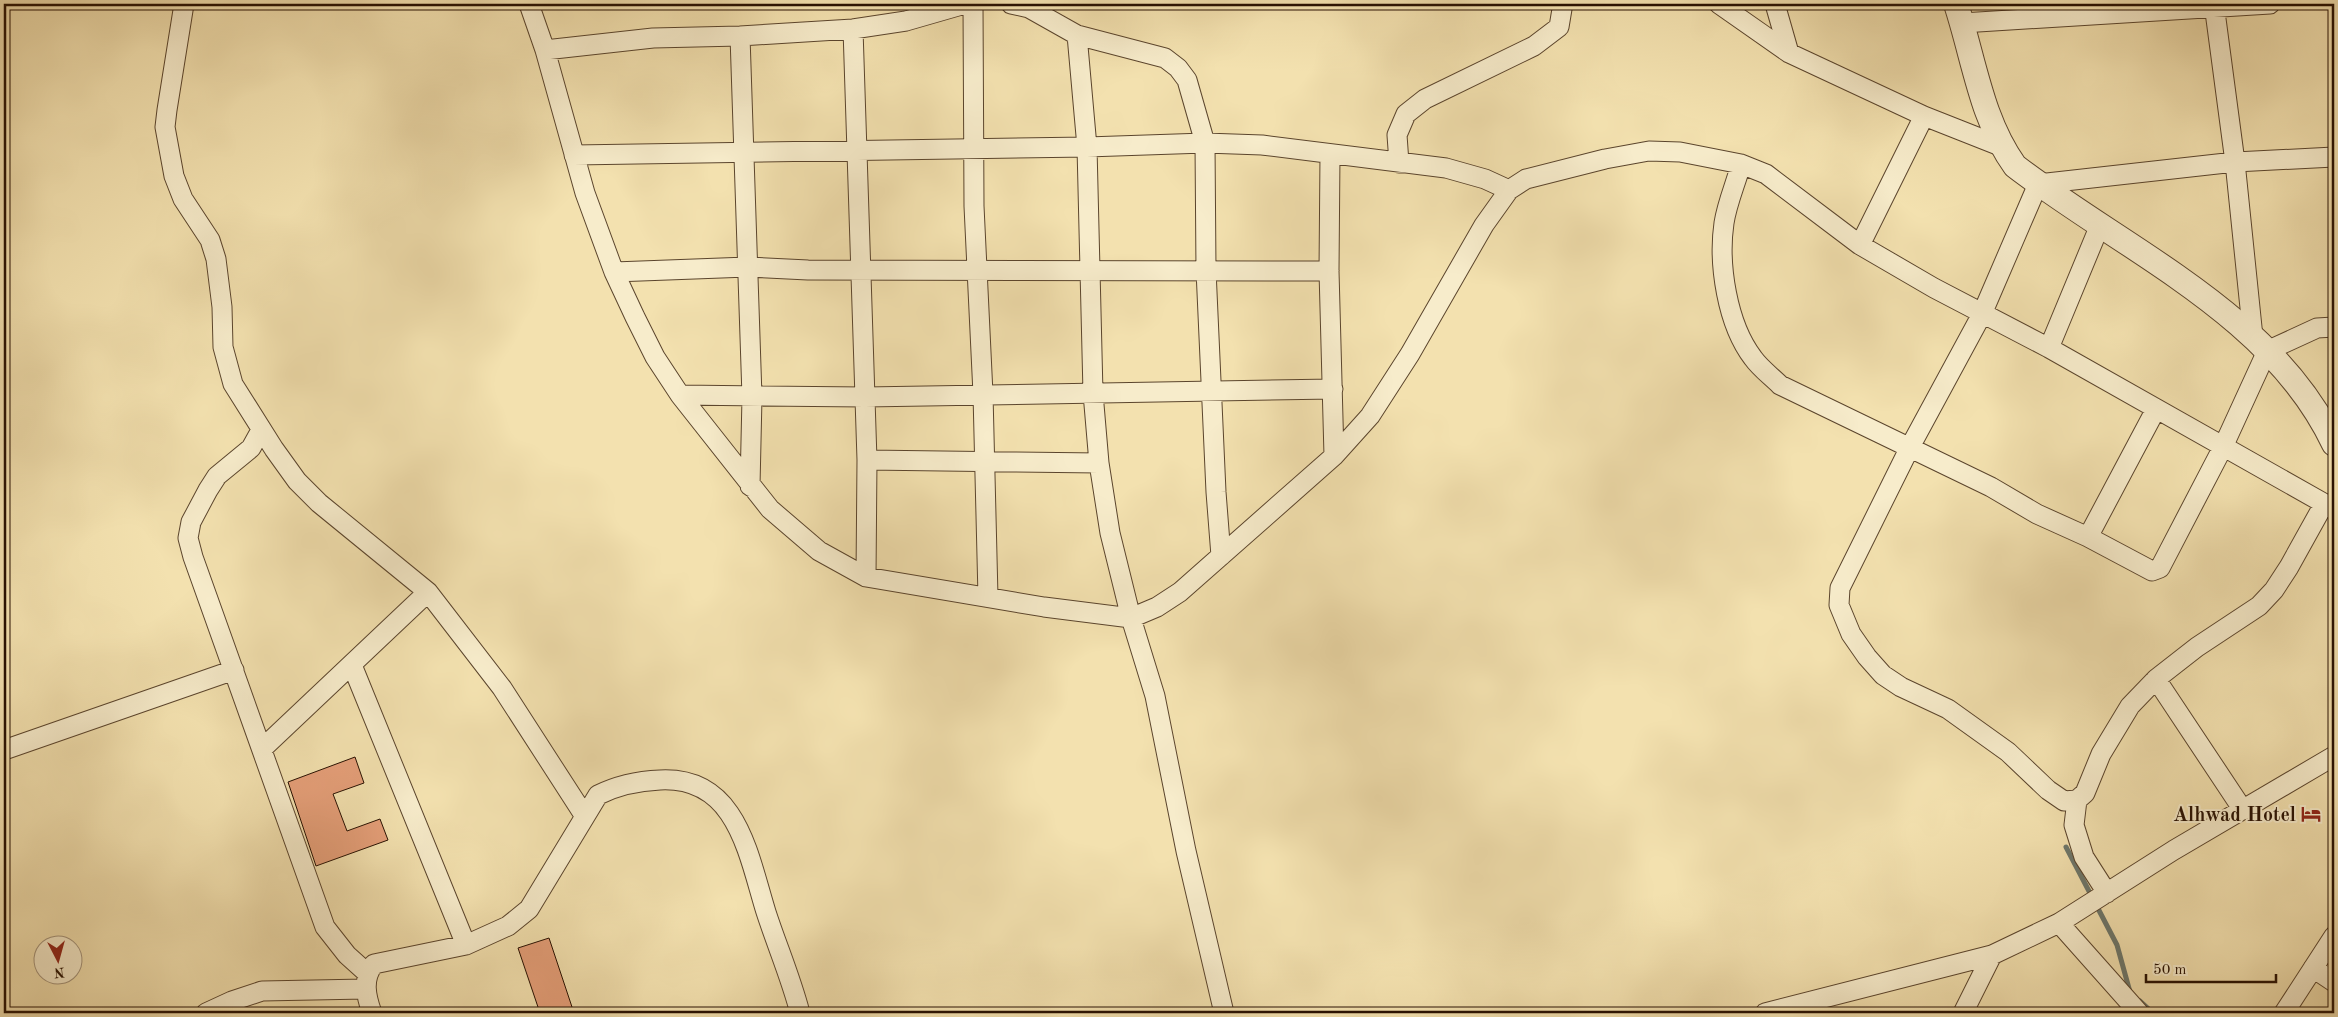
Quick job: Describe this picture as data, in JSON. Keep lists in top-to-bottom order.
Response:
{
  "places": {
    "hotel": ["Alhwad Hotel"]
  },
  "scale_bar": "50 m",
  "north": "bottom"
}
